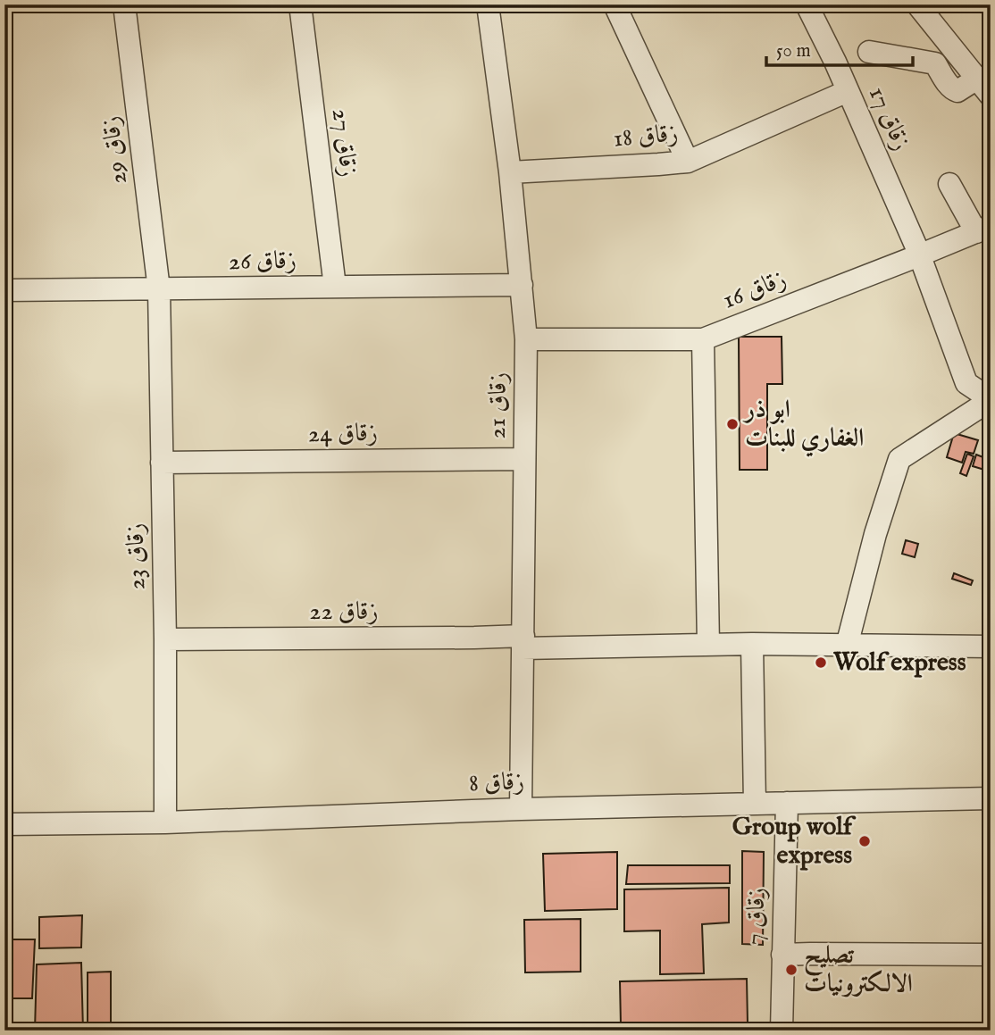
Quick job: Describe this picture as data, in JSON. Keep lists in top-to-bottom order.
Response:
{
  "streets": {
    "street": [
      "زقاق 17",
      "زقاق 18",
      "زقاق 27",
      "زقاق 29",
      "زقاق 26",
      "زقاق 16",
      "زقاق 21",
      "زقاق 24",
      "زقاق 23",
      "زقاق 22",
      "زقاق 8",
      "زقاق 7"
    ]
  },
  "crossings": [
    ["زقاق 17", "زقاق 18"],
    ["زقاق 17", "زقاق 16"],
    ["زقاق 18", "زقاق 21"],
    ["زقاق 27", "زقاق 26"],
    ["زقاق 29", "زقاق 26"],
    ["زقاق 29", "زقاق 23"],
    ["زقاق 26", "زقاق 21"],
    ["زقاق 26", "زقاق 23"],
    ["زقاق 16", "زقاق 21"],
    ["زقاق 21", "زقاق 24"],
    ["زقاق 21", "زقاق 22"],
    ["زقاق 21", "زقاق 8"],
    ["زقاق 24", "زقاق 23"],
    ["زقاق 23", "زقاق 22"],
    ["زقاق 23", "زقاق 8"],
    ["زقاق 8", "زقاق 7"]
  ],
  "places": [
    "ابو ذر الغفاري للبنات",
    "Wolf express",
    "Group wolf express",
    "تصليح الالكترونيات"
  ],
  "scale_bar": "50 m"
}
